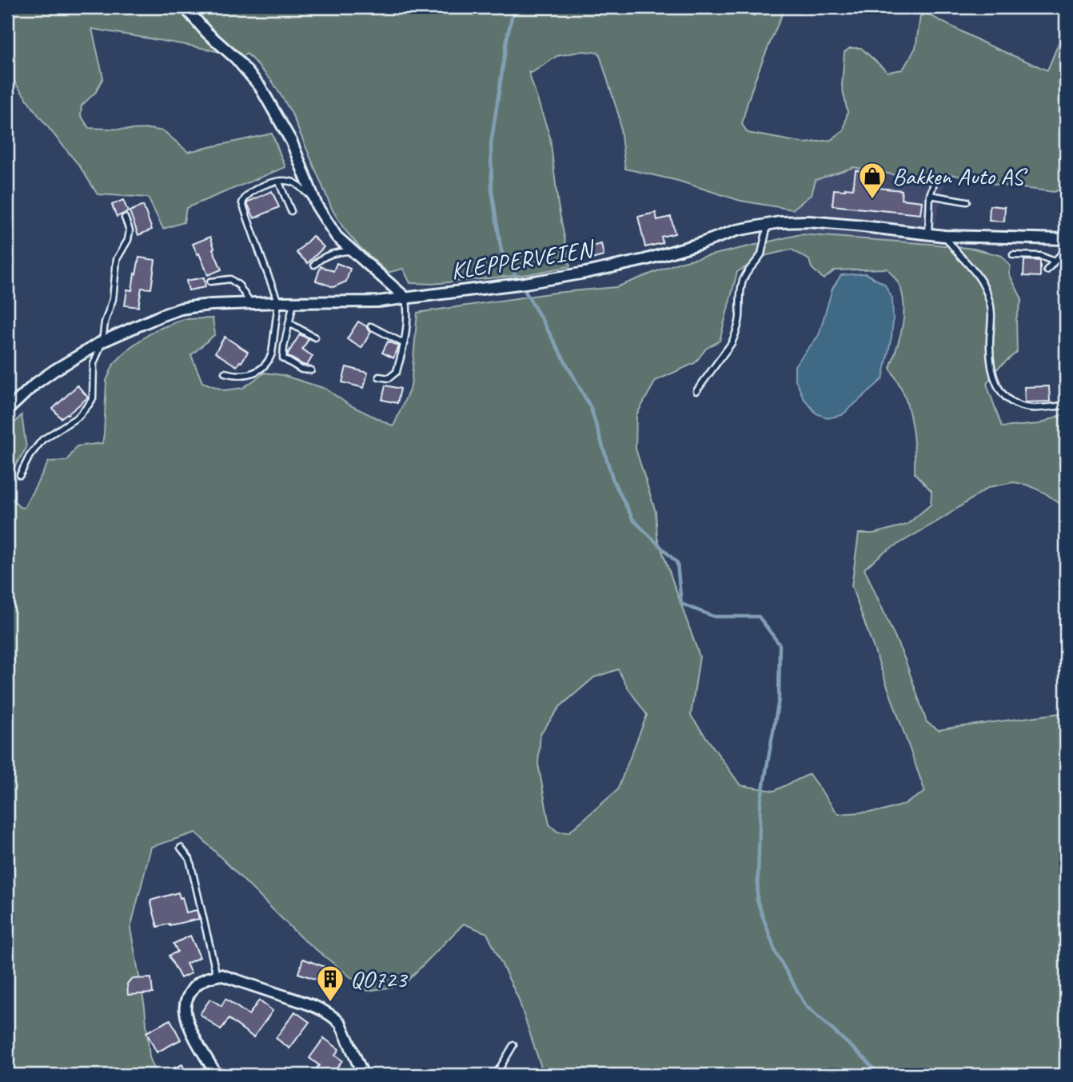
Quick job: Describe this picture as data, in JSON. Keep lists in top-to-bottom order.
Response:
{
  "streets": {
    "street": ["KLEPPERVEIEN"]
  },
  "places": {
    "shop": ["Bakken Auto AS"],
    "building": ["QO723"]
  }
}
